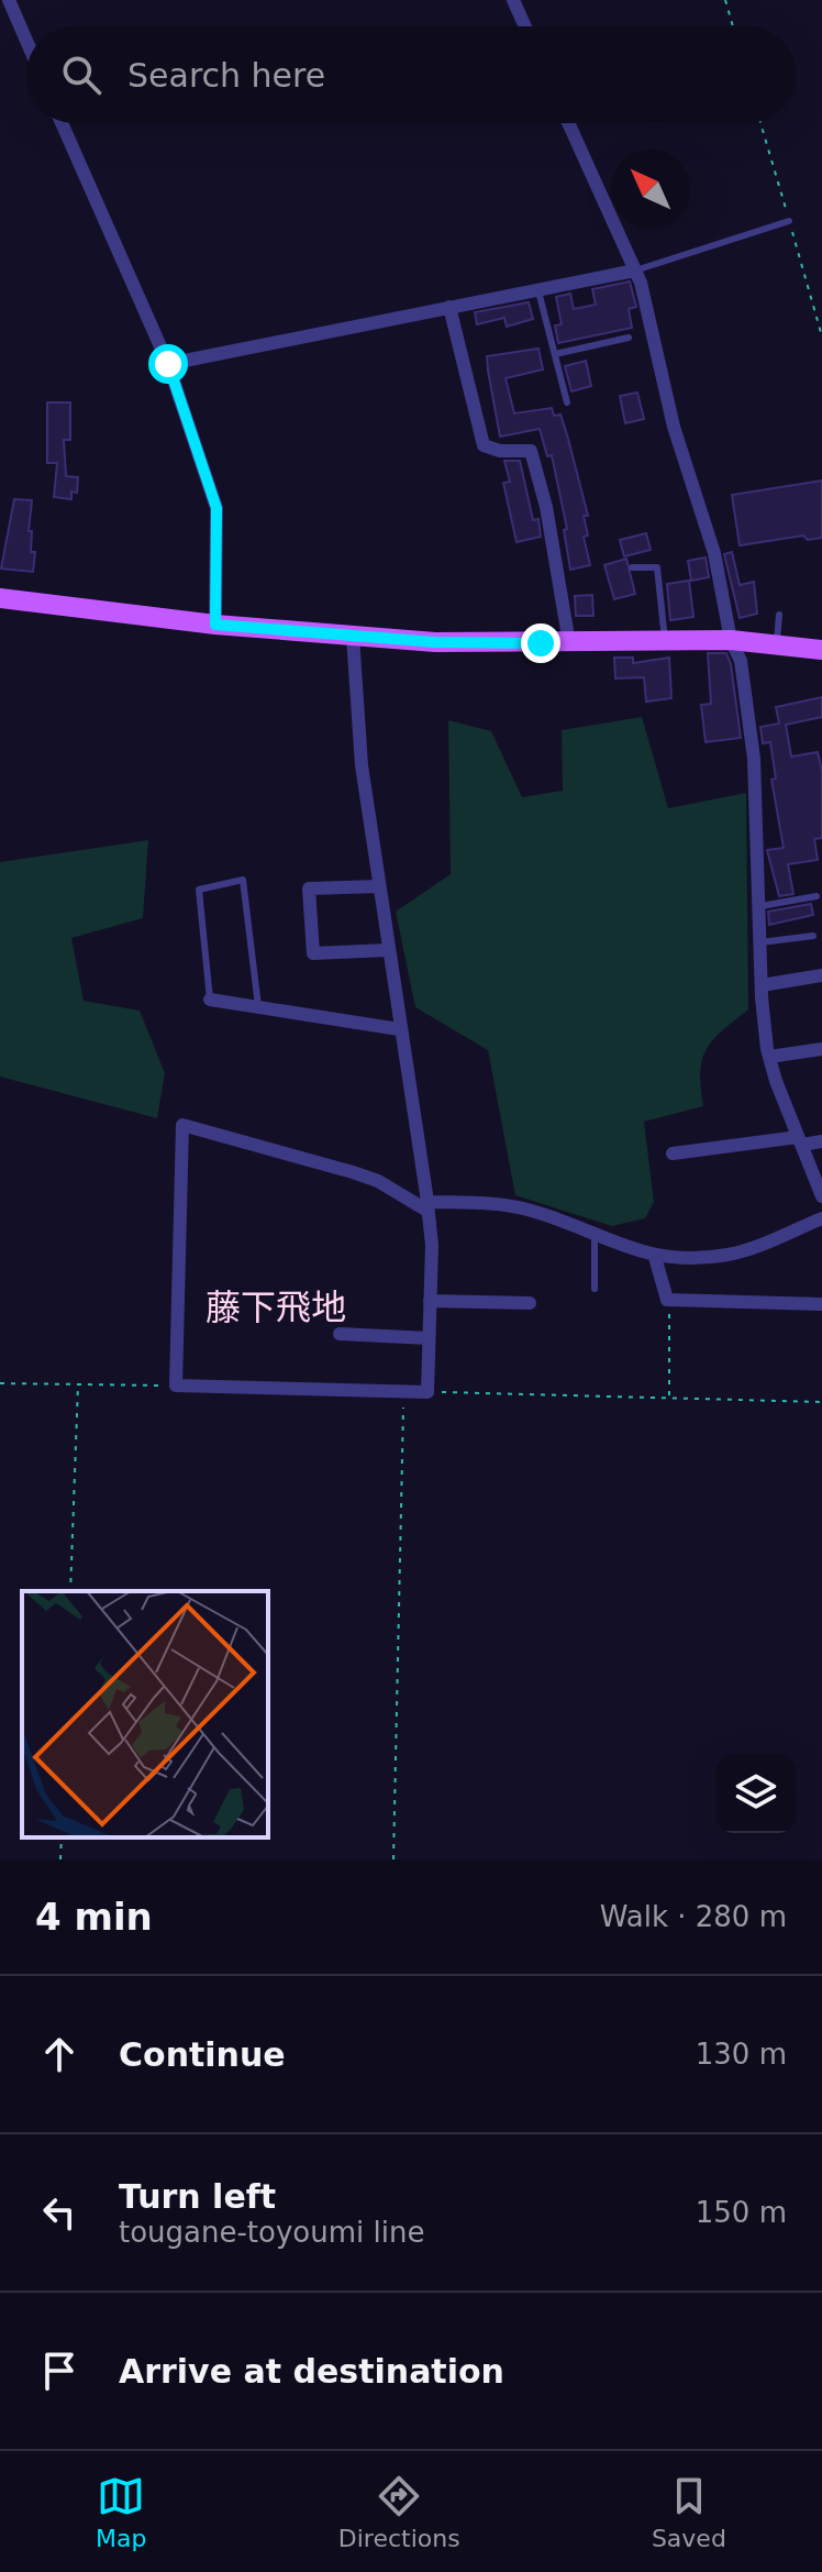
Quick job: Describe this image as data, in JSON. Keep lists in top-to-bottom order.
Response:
{
  "districts": ["藤下飛地"],
  "north": "top left",
  "page": {
    "search": "Search here",
    "heading": ["4 min", "Walk · 280 m"],
    "list": [
      ["Continue", "130 m"],
      ["Turn left", "tougane-toyoumi line", "150 m"],
      "Arrive at destination"
    ],
    "nav": ["Map", "Directions", "Saved"]
  }
}
